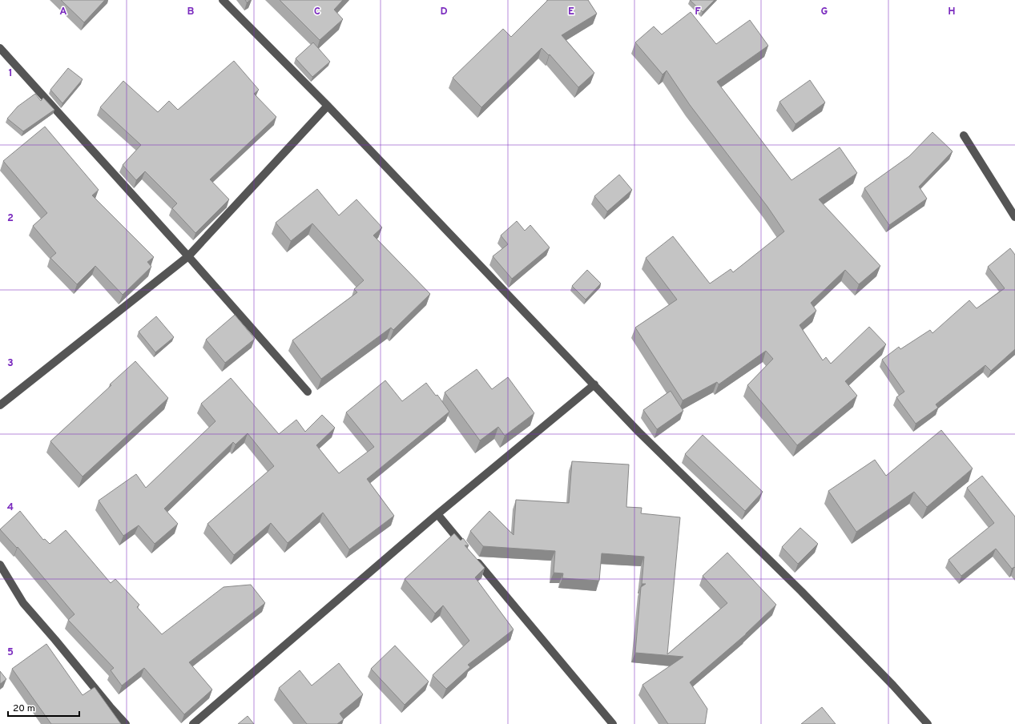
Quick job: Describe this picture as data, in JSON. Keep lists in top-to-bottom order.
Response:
{
  "scale_bar": "20 m",
  "grid": {
    "columns": [
      "A",
      "B",
      "C",
      "D",
      "E",
      "F",
      "G",
      "H"
    ],
    "rows": [
      "1",
      "2",
      "3",
      "4",
      "5"
    ]
  }
}
